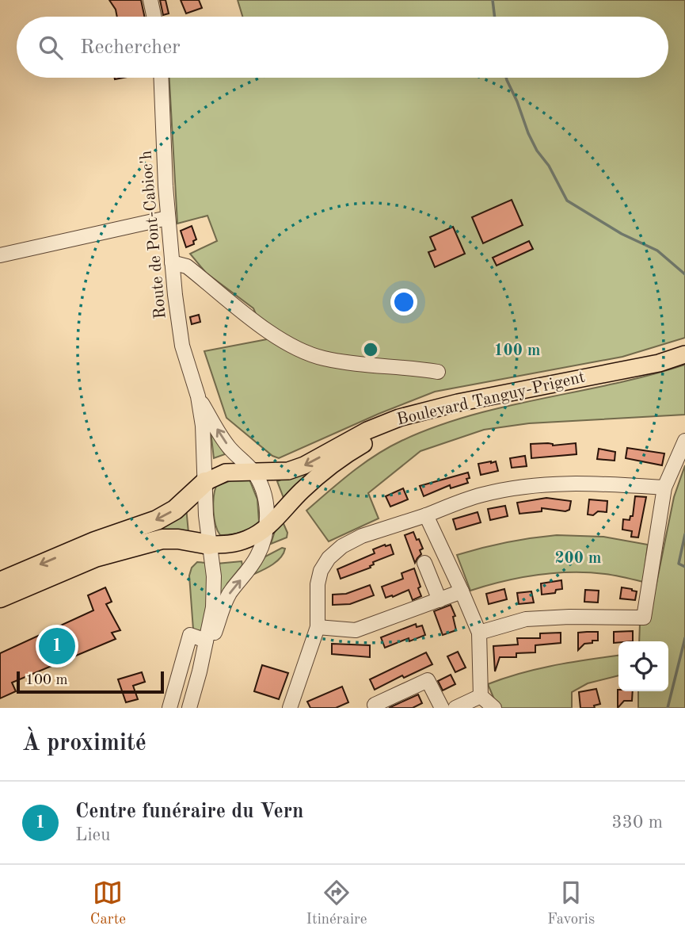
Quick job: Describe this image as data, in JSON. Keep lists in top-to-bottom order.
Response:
{
  "streets": {
    "main road": ["Boulevard Tanguy-Prigent"],
    "street": ["Route de Pont-Cabioc'h"]
  },
  "crossings": [
    ["Route de Pont-Cabioc'h", "Boulevard Tanguy-Prigent"]
  ],
  "scale_bar": "100 m",
  "page": {
    "search": "Rechercher",
    "pins": "1",
    "scale": "100 m",
    "heading": "À proximité",
    "list": [
      {
        "mark": "1",
        "name": "Centre funéraire du Vern",
        "note": "Lieu",
        "value": "330 m"
      }
    ],
    "nav": ["Carte", "Itinéraire", "Favoris"]
  },
  "rings": ["100 m", "200 m"]
}
